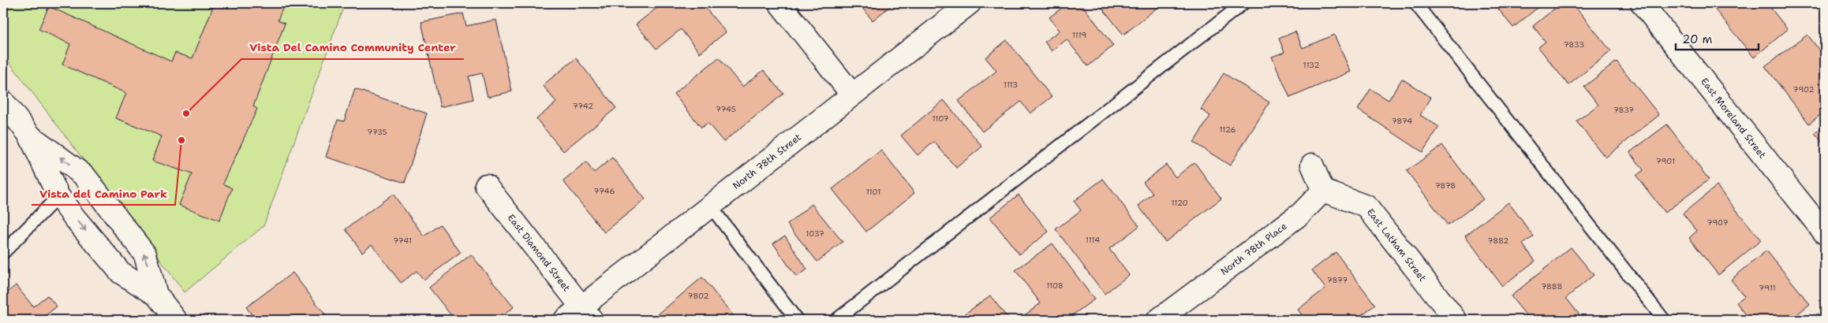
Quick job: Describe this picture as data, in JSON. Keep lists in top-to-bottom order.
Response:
{
  "streets": {
    "street": [
      "East Moreland Street",
      "North 78th Street",
      "East Latham Street",
      "North 78th Place",
      "East Diamond Street"
    ]
  },
  "crossings": [
    ["North 78th Street", "East Diamond Street"],
    ["East Latham Street", "North 78th Place"]
  ],
  "places": ["Vista Del Camino Community Center", "Vista del Camino Park"],
  "house_numbers": [
    "1119",
    "7833",
    "1132",
    "1113",
    "7902",
    "7742",
    "7745",
    "7837",
    "1107",
    "7874",
    "1126",
    "7735",
    "7901",
    "7878",
    "7746",
    "1101",
    "1120",
    "7907",
    "1037",
    "1114",
    "7741",
    "7882",
    "7877",
    "1108",
    "7888",
    "7911",
    "7802"
  ],
  "scale_bar": "20 m"
}
